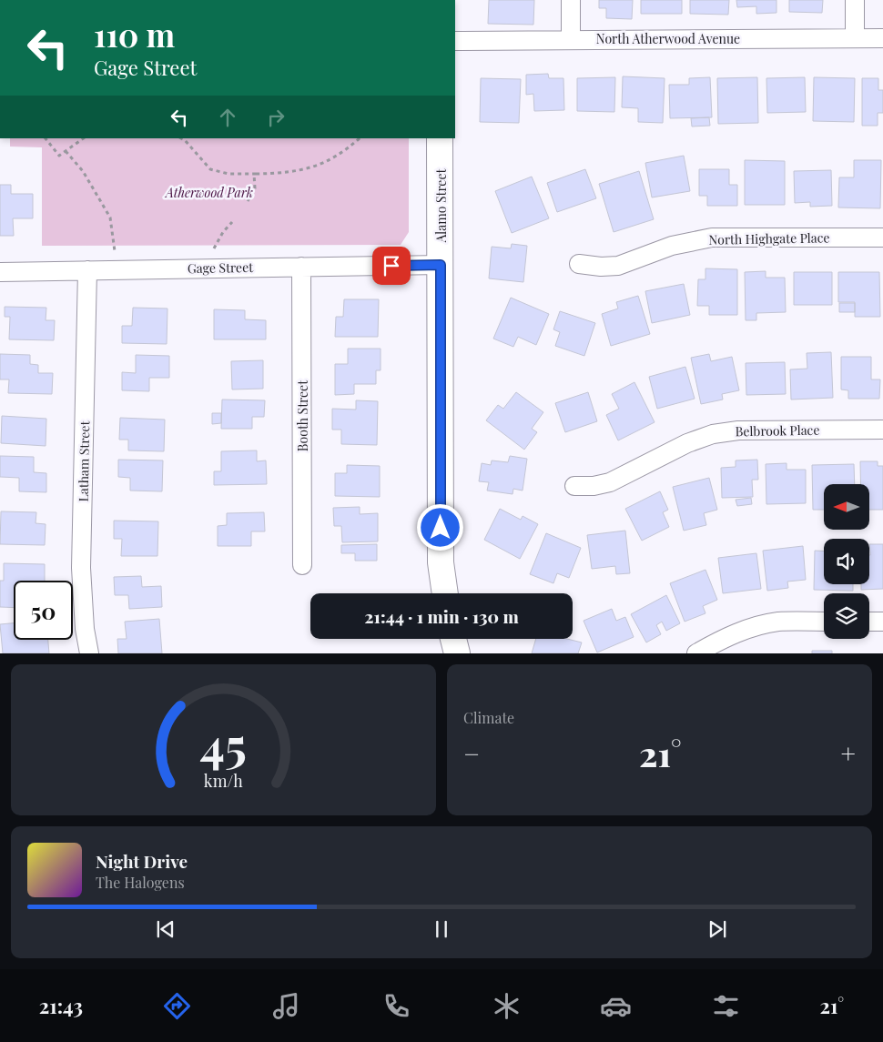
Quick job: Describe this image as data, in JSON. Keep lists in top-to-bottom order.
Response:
{
  "streets": {
    "main road": ["Alamo Street"],
    "street": [
      "North Atherwood Avenue",
      "North Highgate Place",
      "Gage Street",
      "Booth Street",
      "Belbrook Place",
      "Latham Street"
    ]
  },
  "crossings": [
    ["Alamo Street", "Gage Street"],
    ["Gage Street", "Booth Street"],
    ["Gage Street", "Latham Street"]
  ],
  "parks": ["Atherwood Park"],
  "north": "left",
  "page": {
    "turn": ["110 m", "Gage Street"],
    "limit": "50",
    "trip": "21:44 · 1 min · 130 m",
    "tile": "Climate",
    "heat": ["−", "21°", "+"],
    "song": ["Night Drive", "The Halogens"],
    "tabs": ["21:43", "21°"],
    "gauge": ["45", "km/h"]
  }
}
